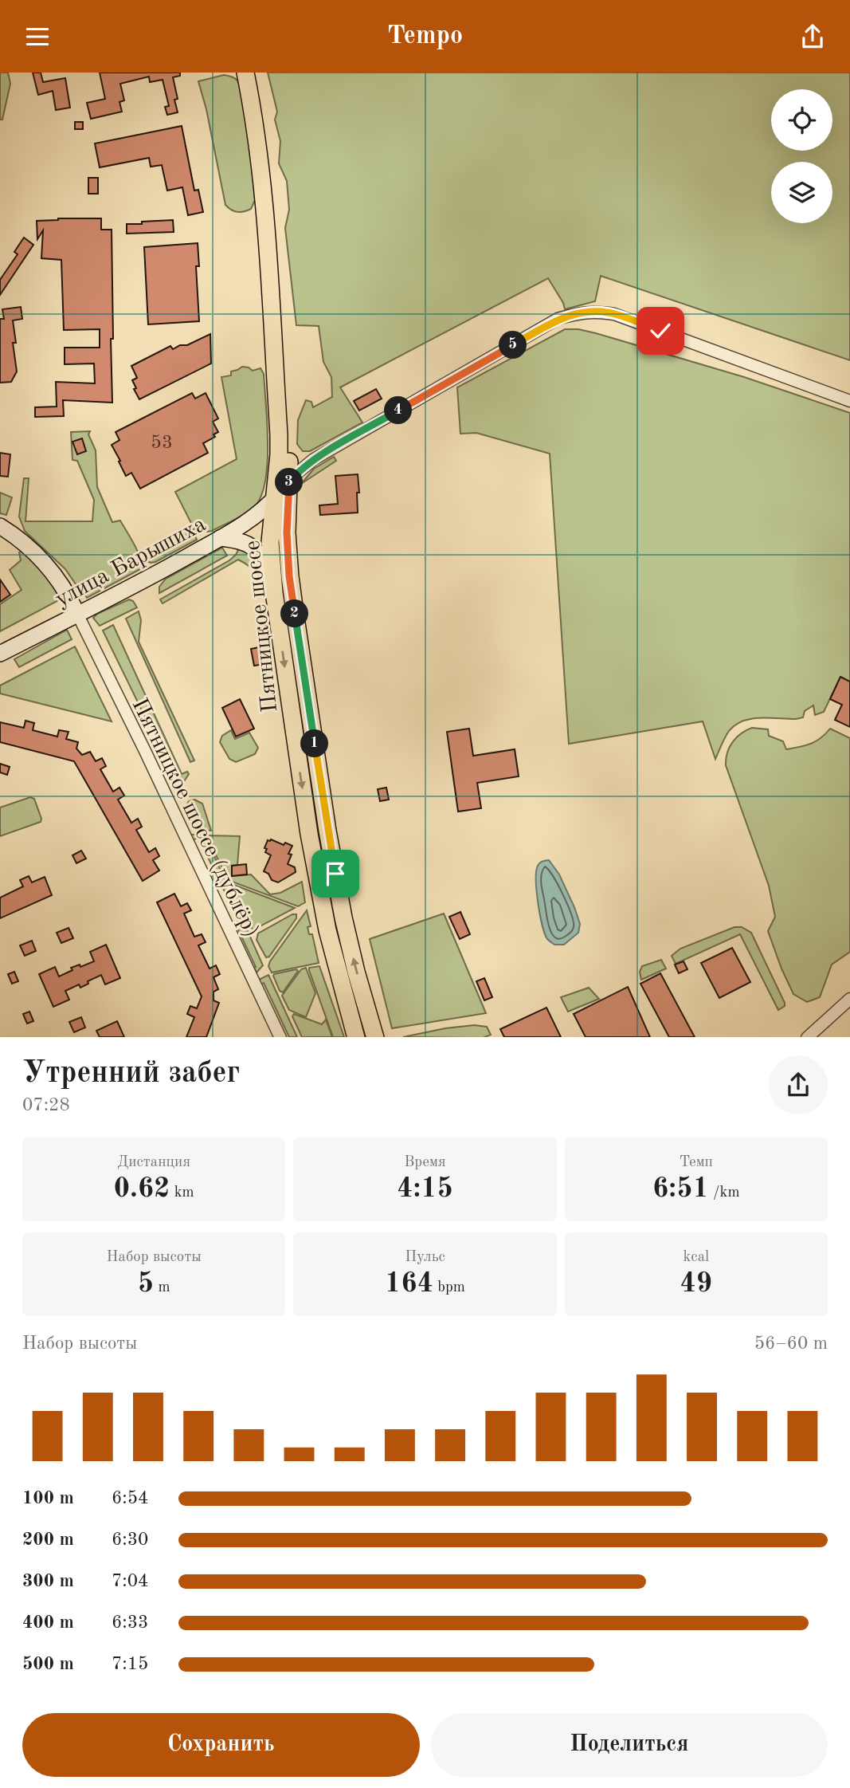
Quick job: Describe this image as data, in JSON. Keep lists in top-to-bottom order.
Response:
{
  "streets": {
    "main road": ["улица Барышиха", "Пятницкое шоссе"],
    "street": ["Пятницкое шоссе (дублёр)"]
  },
  "crossings": [
    ["улица Барышиха", "Пятницкое шоссе"],
    ["улица Барышиха", "Пятницкое шоссе (дублёр)"]
  ],
  "house_numbers": ["53"],
  "page": {
    "header": "Tempo",
    "pins": [
      "5",
      "4",
      "3",
      "2",
      "1"
    ],
    "heading": ["Утренний забег", "07:28"],
    "stats": [
      ["Дистанция", "0.62 km"],
      ["Время", "4:15"],
      ["Темп", "6:51 /km"],
      ["Набор высоты", "5 m"],
      ["Пульс", "164 bpm"],
      ["kcal", "49"]
    ],
    "chart": ["Набор высоты", "56–60 m"],
    "list": [
      {
        "name": "100 m",
        "note": "6:54"
      },
      {
        "name": "200 m",
        "note": "6:30"
      },
      {
        "name": "300 m",
        "note": "7:04"
      },
      {
        "name": "400 m",
        "note": "6:33"
      },
      {
        "name": "500 m",
        "note": "7:15"
      }
    ],
    "buttons": ["Сохранить", "Поделиться"]
  }
}
